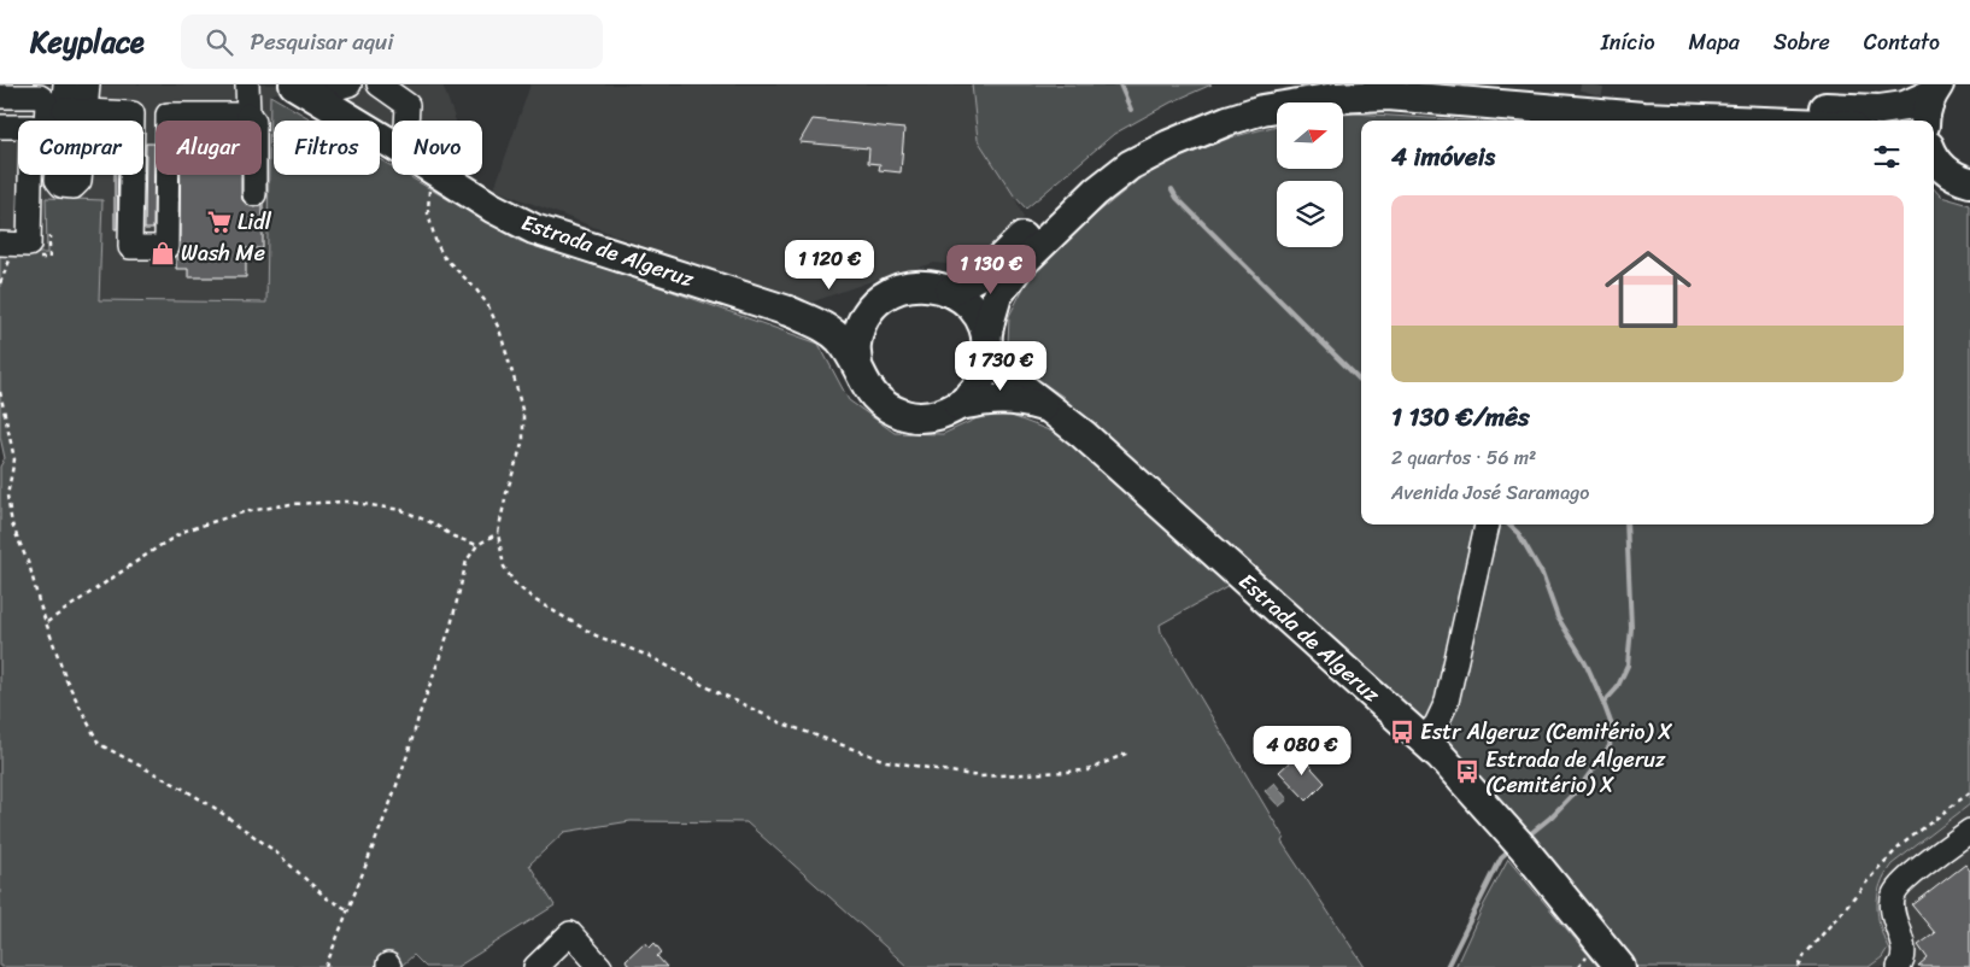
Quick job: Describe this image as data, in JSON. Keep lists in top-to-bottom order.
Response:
{
  "streets": {
    "main road": ["Estrada de Algeruz"]
  },
  "places": {
    "supermarket": ["Lidl"],
    "shop": ["Wash Me"],
    "bus stop": ["Estr Algeruz (Cemitério) X", "Estrada de Algeruz (Cemitério) X"]
  },
  "north": "right",
  "page": {
    "header": "Keyplace",
    "search": "Pesquisar aqui",
    "nav": [
      "Início",
      "Mapa",
      "Sobre",
      "Contato"
    ],
    "chip": [
      "Comprar",
      "Alugar",
      "Filtros",
      "Novo"
    ],
    "heading": "4 imóveis",
    "list": [
      {
        "name": "1 130 €/mês",
        "note": "2 quartos · 56 m² · Avenida José Saramago"
      }
    ],
    "price": [
      "1 120 €",
      "1 130 €",
      "1 730 €",
      "4 080 €"
    ]
  }
}
